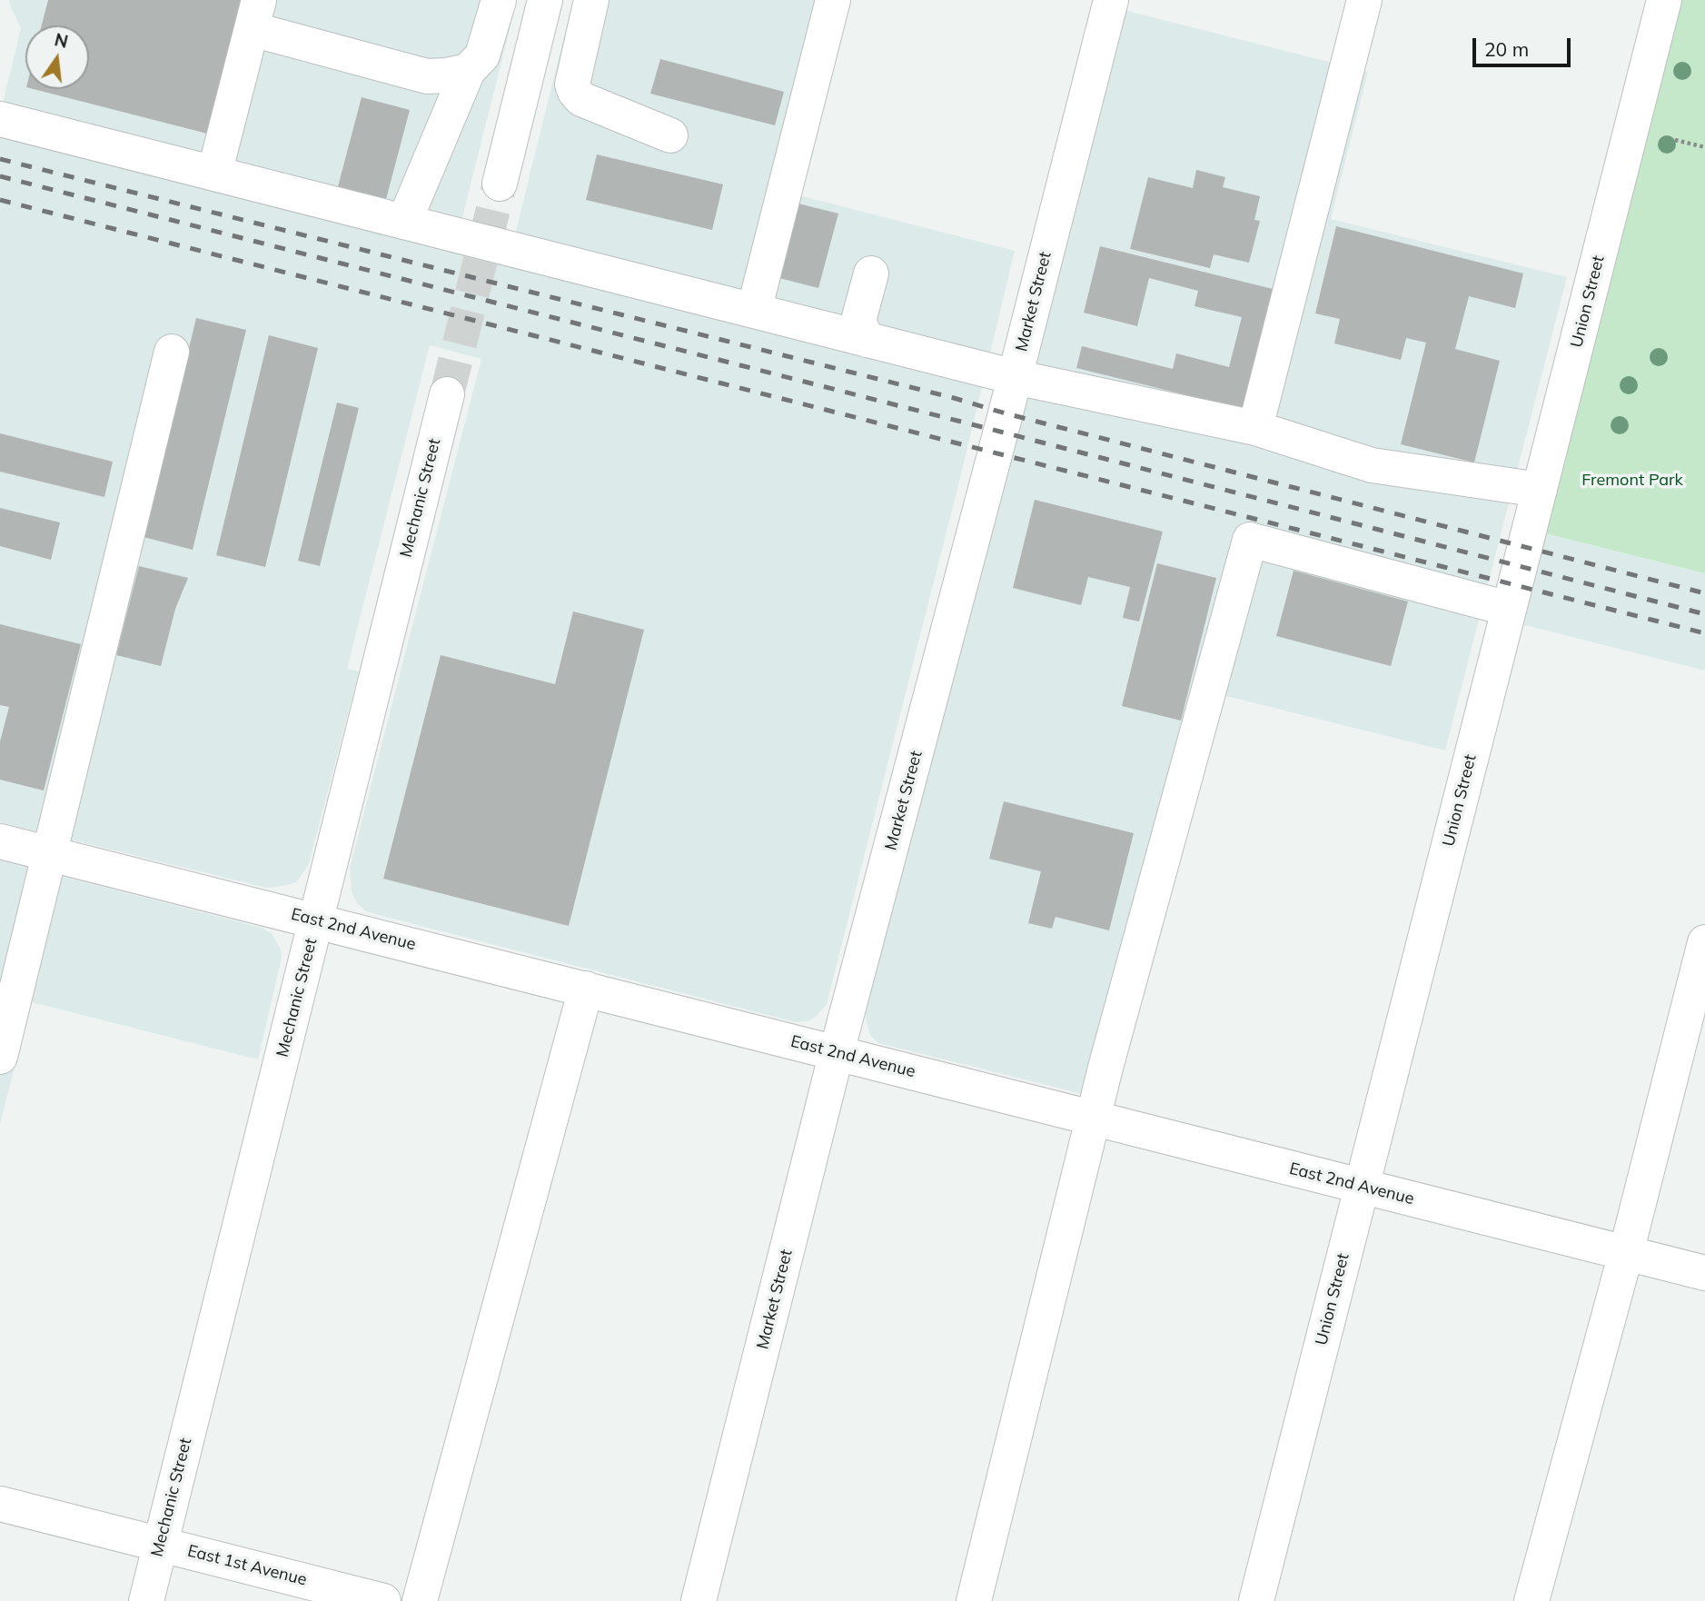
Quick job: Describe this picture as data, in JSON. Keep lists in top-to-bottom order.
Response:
{
  "streets": {
    "street": [
      "Market Street",
      "Union Street",
      "Mechanic Street",
      "East 2nd Avenue",
      "East 1st Avenue"
    ]
  },
  "crossings": [
    ["Market Street", "East 2nd Avenue"],
    ["Union Street", "East 2nd Avenue"],
    ["Mechanic Street", "East 2nd Avenue"],
    ["Mechanic Street", "East 1st Avenue"]
  ],
  "parks": ["Fremont Park"],
  "scale_bar": "20 m",
  "north": "top"
}
